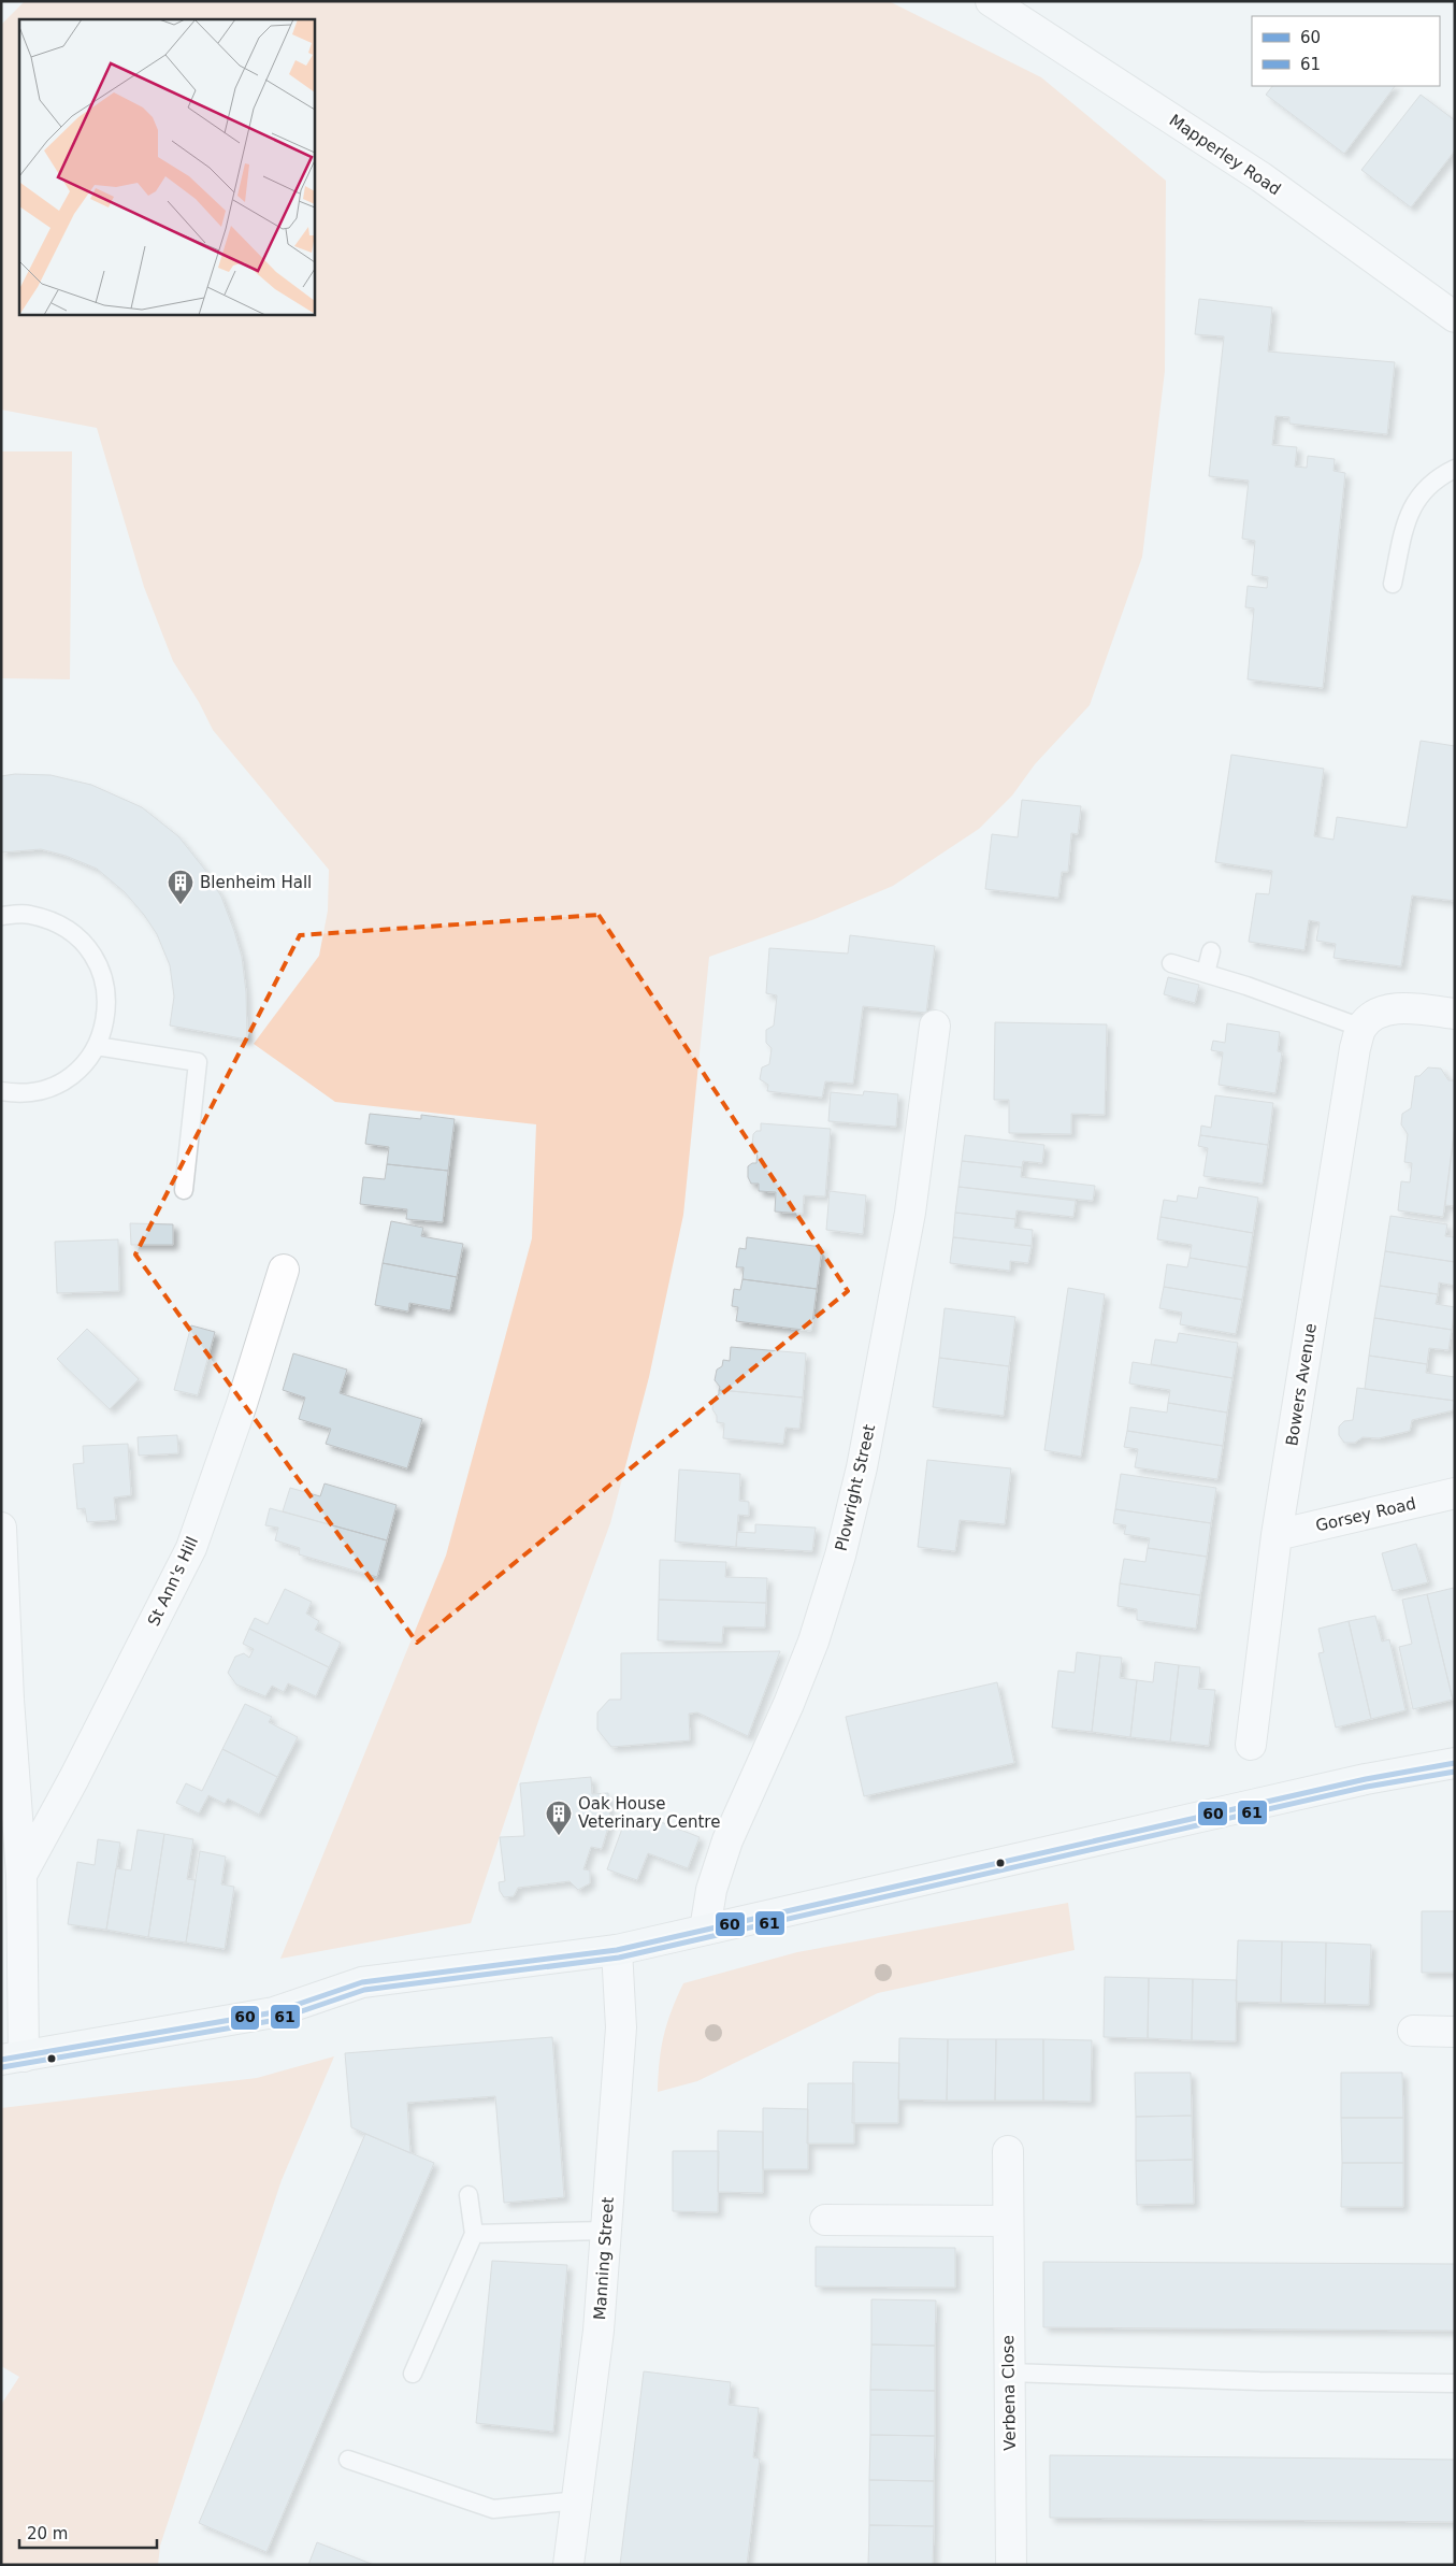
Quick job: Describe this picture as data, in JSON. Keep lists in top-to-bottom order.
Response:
{
  "streets": {
    "street": [
      "Mapperley Road",
      "Bowers Avenue",
      "Plowright Street",
      "Gorsey Road",
      "St Ann's Hill",
      "Manning Street",
      "Verbena Close"
    ]
  },
  "crossings": [
    ["Bowers Avenue", "Gorsey Road"]
  ],
  "places": {
    "building": ["Blenheim Hall", "Oak House Veterinary Centre"]
  },
  "lines": ["transit line 60", "transit line 61"],
  "legend": ["60", "61"],
  "scale_bar": "20 m"
}
